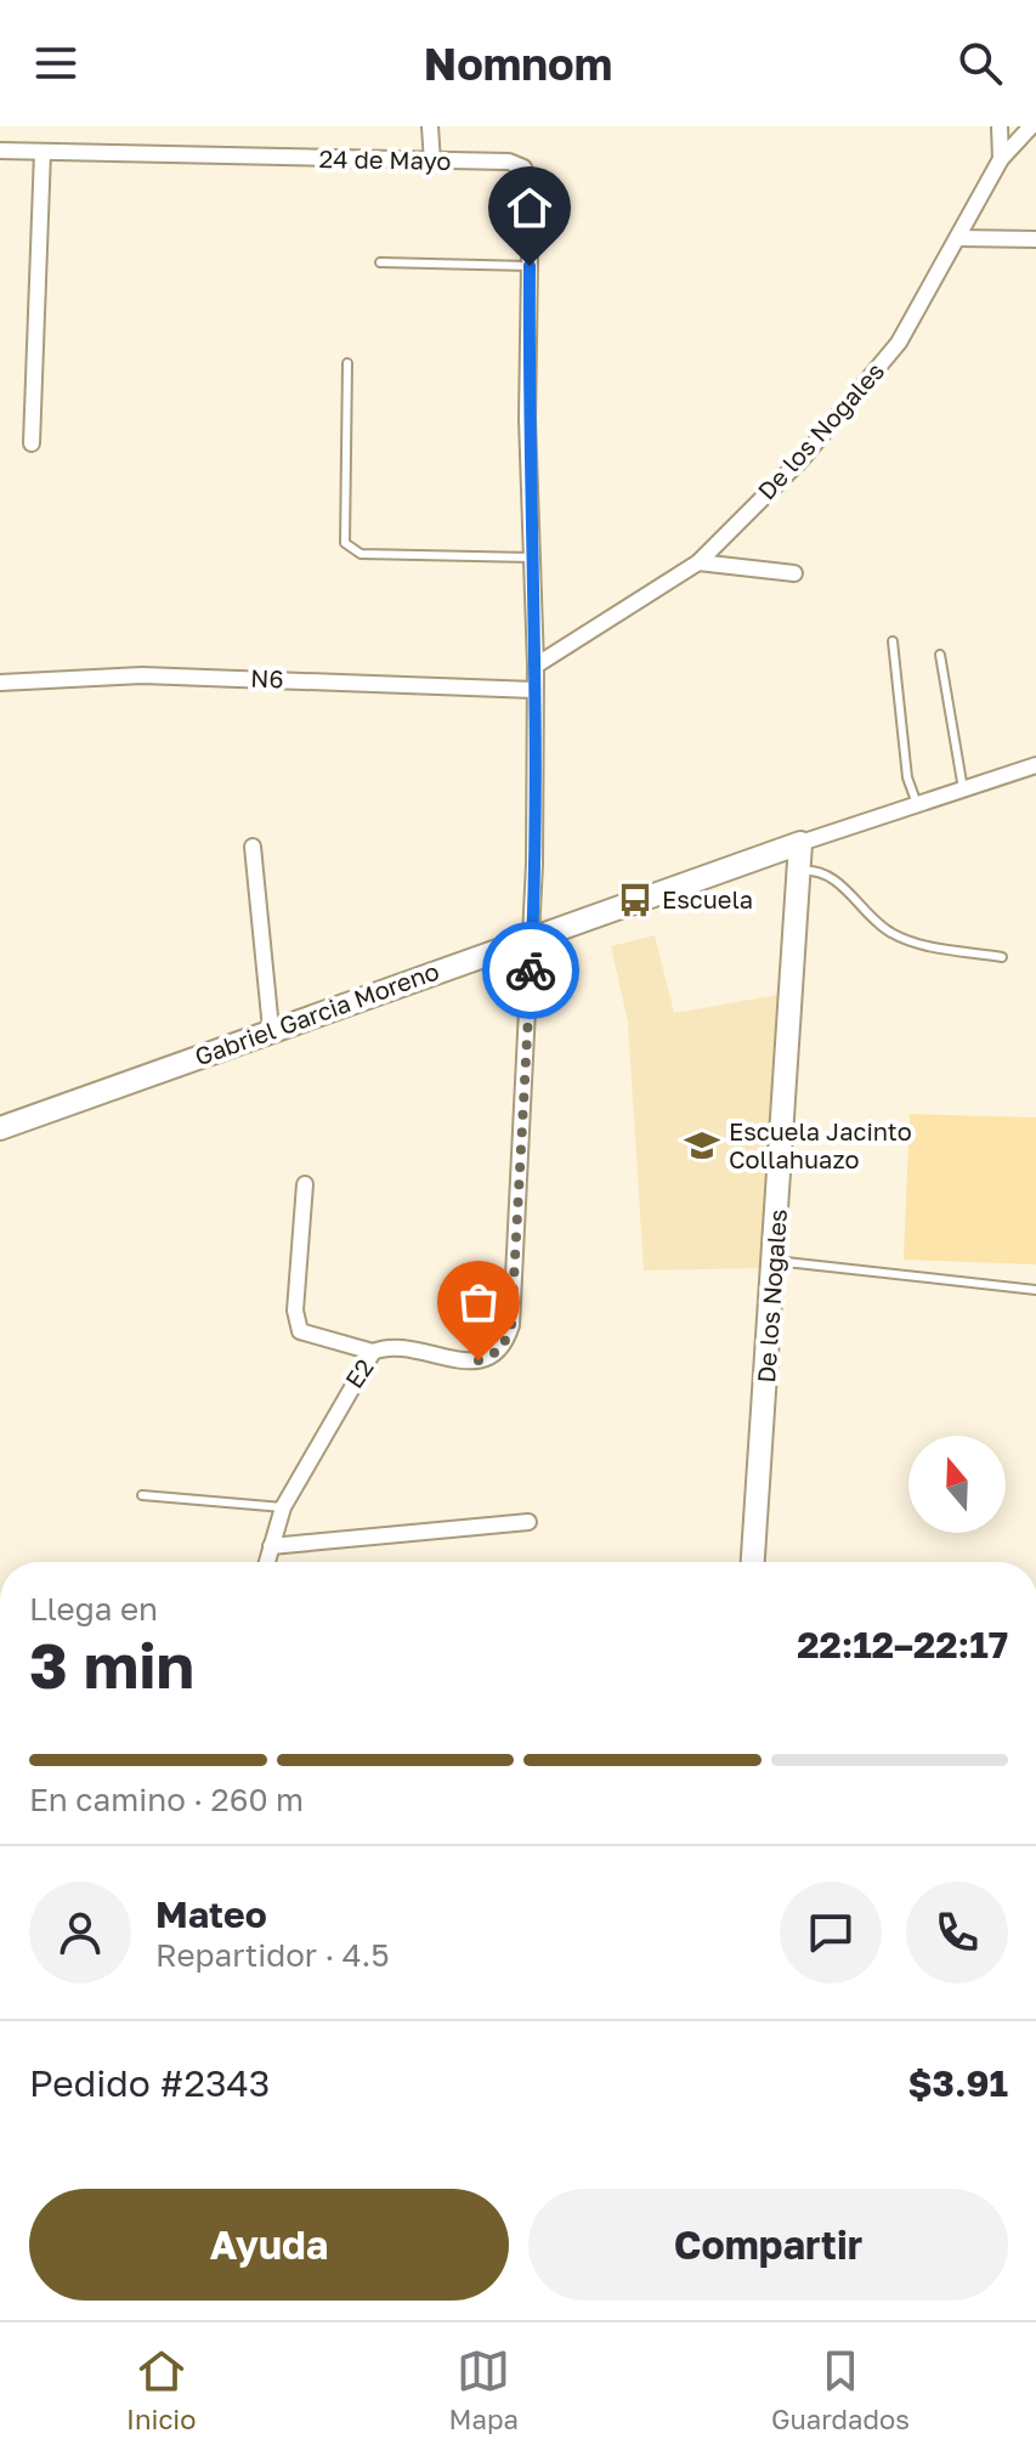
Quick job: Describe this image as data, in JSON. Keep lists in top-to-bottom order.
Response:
{
  "streets": {
    "street": [
      "24 de Mayo",
      "De los Nogales",
      "N6",
      "Gabriel Garcia Moreno",
      "E2"
    ]
  },
  "crossings": [
    ["24 de Mayo", "De los Nogales"],
    ["24 de Mayo", "N6"],
    ["24 de Mayo", "Gabriel Garcia Moreno"],
    ["24 de Mayo", "E2"],
    ["De los Nogales", "Gabriel Garcia Moreno"],
    ["Gabriel Garcia Moreno", "E2"]
  ],
  "places": {
    "bus stop": ["Escuela"],
    "school or university": ["Escuela Jacinto Collahuazo"]
  },
  "north": "top",
  "page": {
    "header": "Nomnom",
    "heading": ["3 min", "Llega en", "22:12–22:17"],
    "panel": [
      "Mateo",
      "Repartidor · 4.5",
      "Pedido #2343",
      "$3.91"
    ],
    "bar": "En camino · 260 m",
    "buttons": ["Ayuda", "Compartir"],
    "tabs": ["Inicio", "Mapa", "Guardados"]
  }
}
